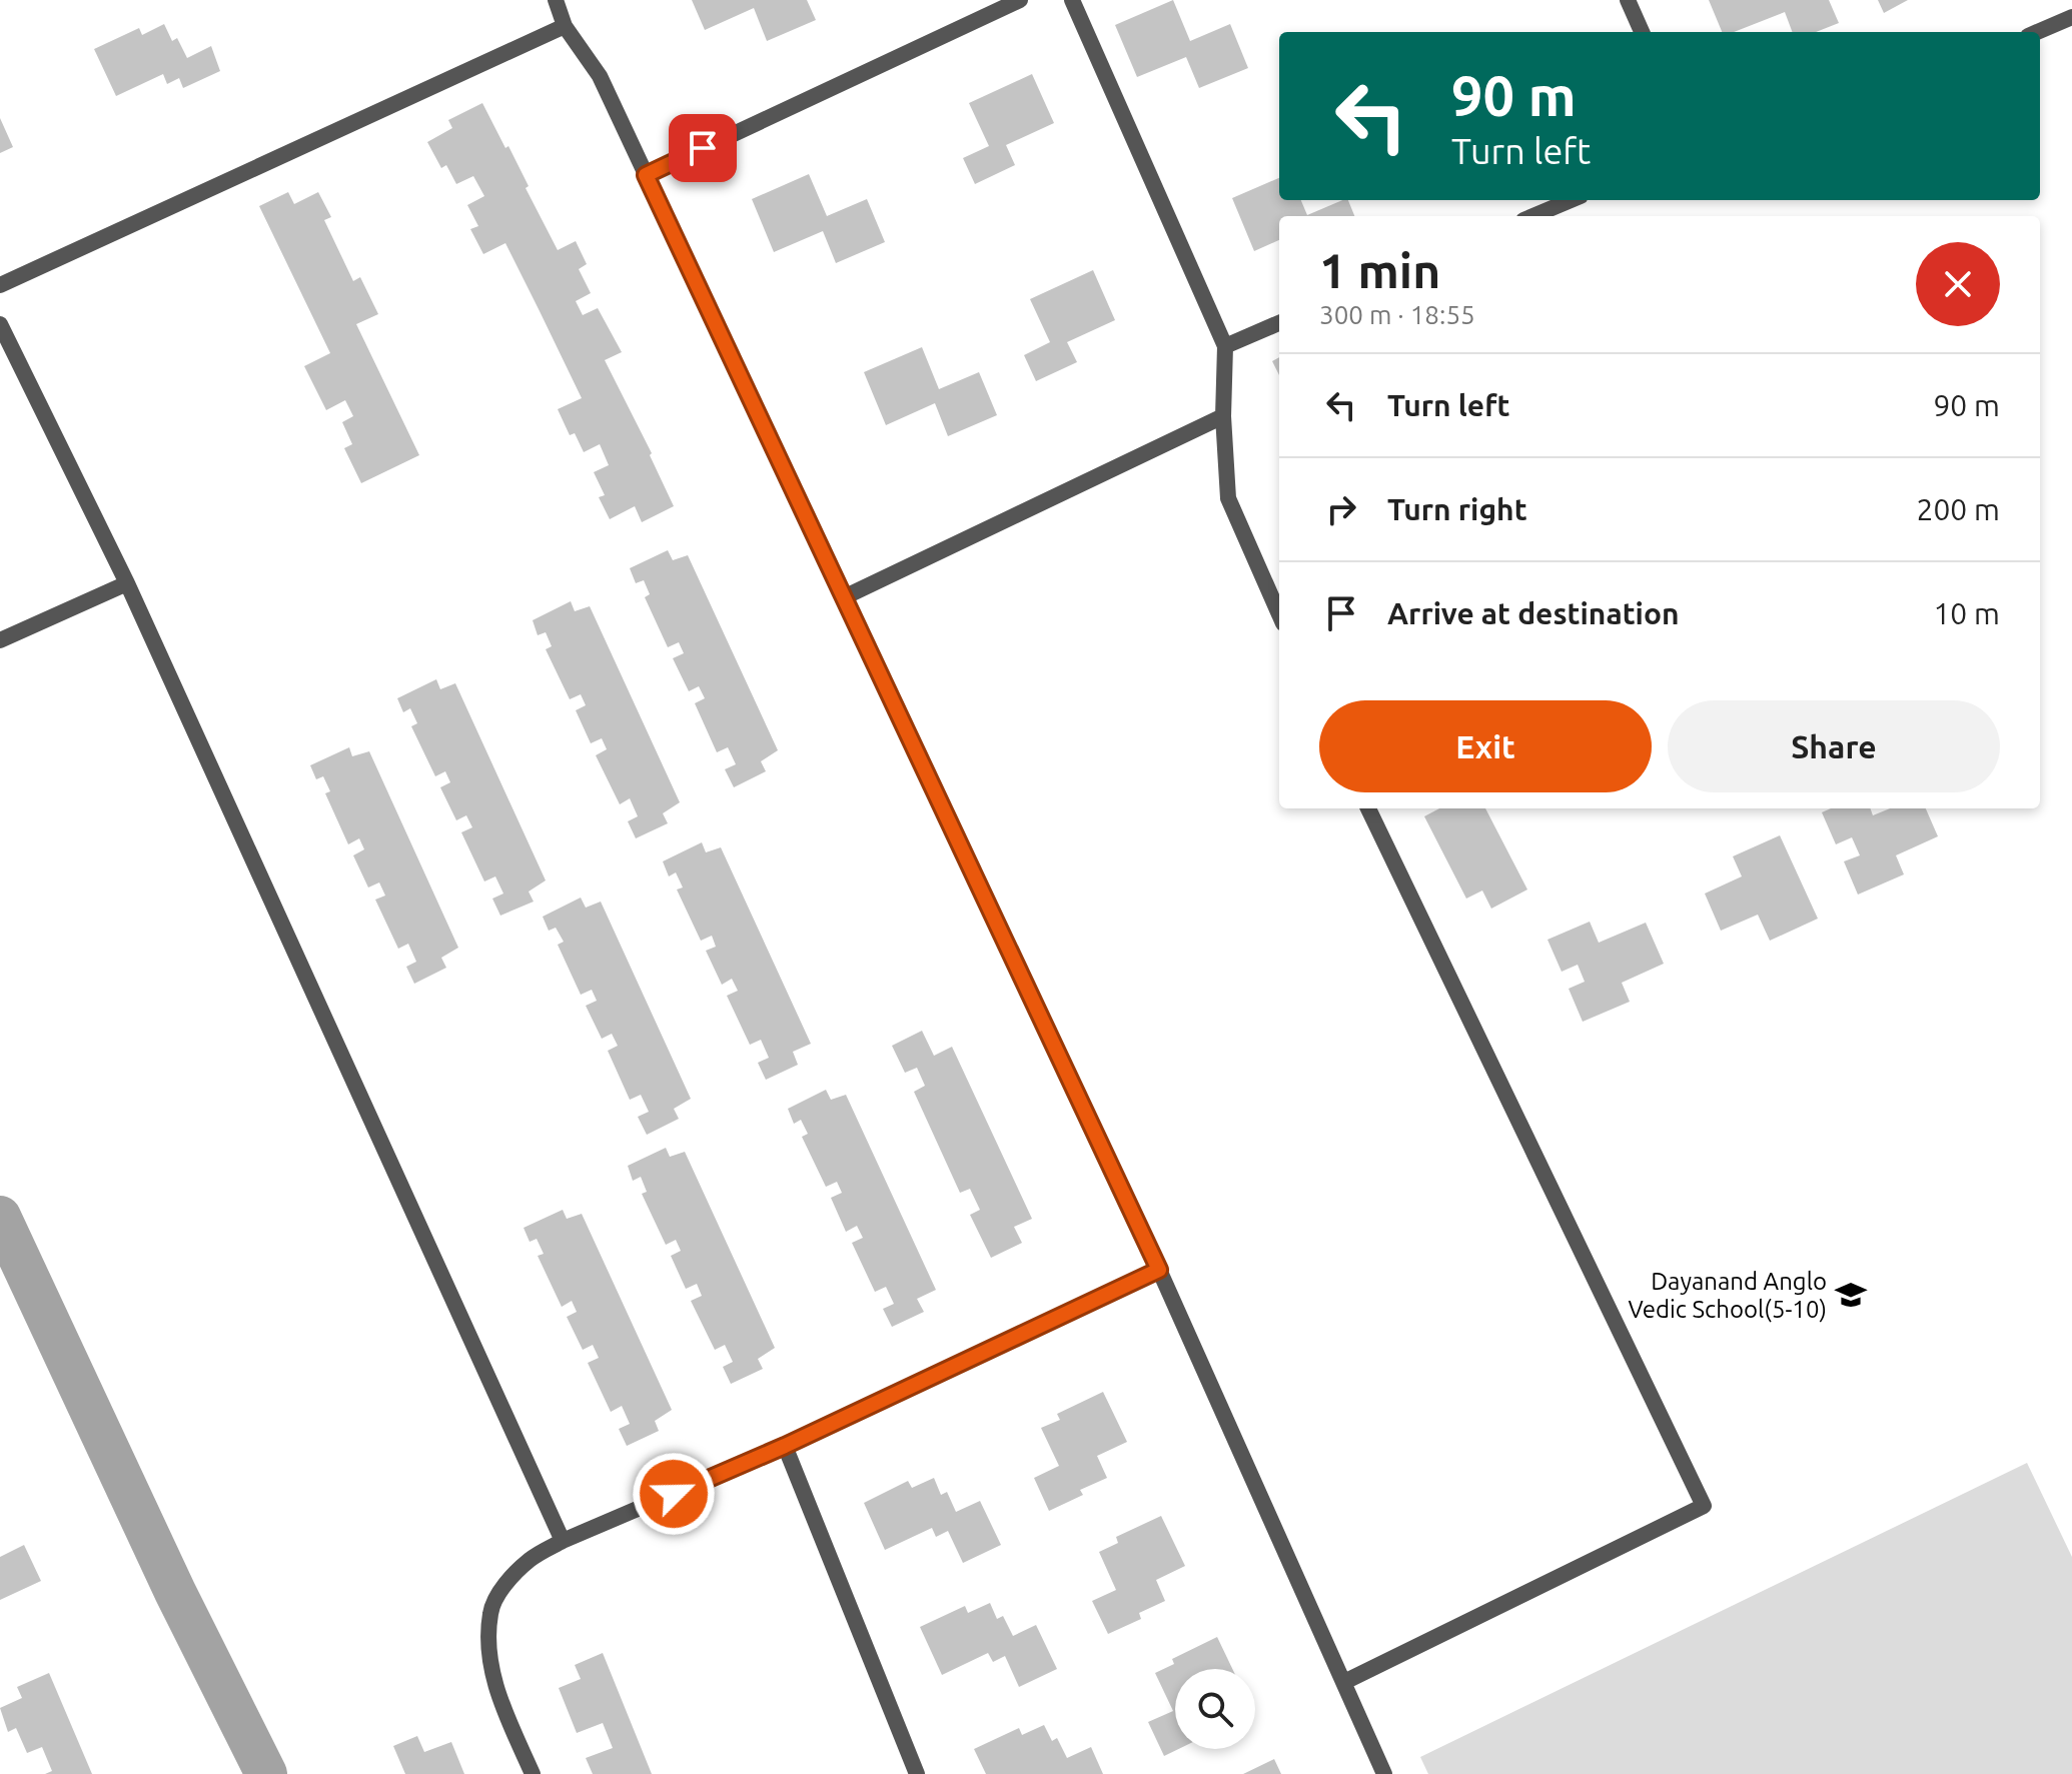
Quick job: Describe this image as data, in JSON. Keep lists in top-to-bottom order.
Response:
{
  "places": {
    "school or university": ["Dayanand Anglo Vedic School(5-10)"]
  },
  "page": {
    "turn": ["90 m", "Turn left"],
    "heading": ["1 min", "300 m · 18:55"],
    "list": [
      {
        "name": "Turn left",
        "value": "90 m"
      },
      {
        "name": "Turn right",
        "value": "200 m"
      },
      {
        "name": "Arrive at destination",
        "value": "10 m"
      }
    ],
    "buttons": ["Exit", "Share"]
  }
}
